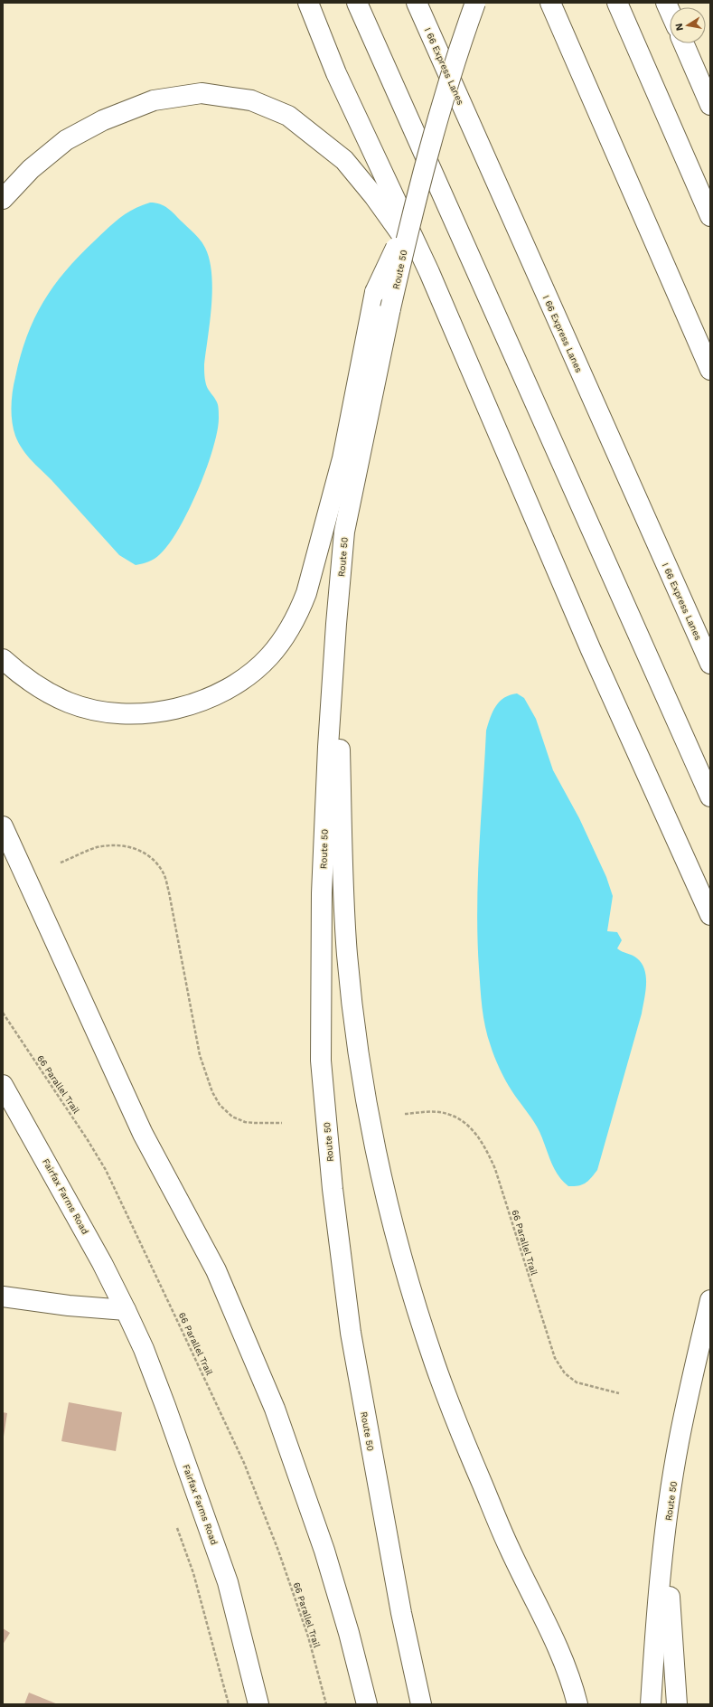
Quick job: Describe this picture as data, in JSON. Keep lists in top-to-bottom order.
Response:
{
  "streets": {
    "main road": ["I 66 Express Lanes", "Route 50", "Fairfax Farms Road"],
    "path": ["66 Parallel Trail"]
  },
  "north": "left"
}
